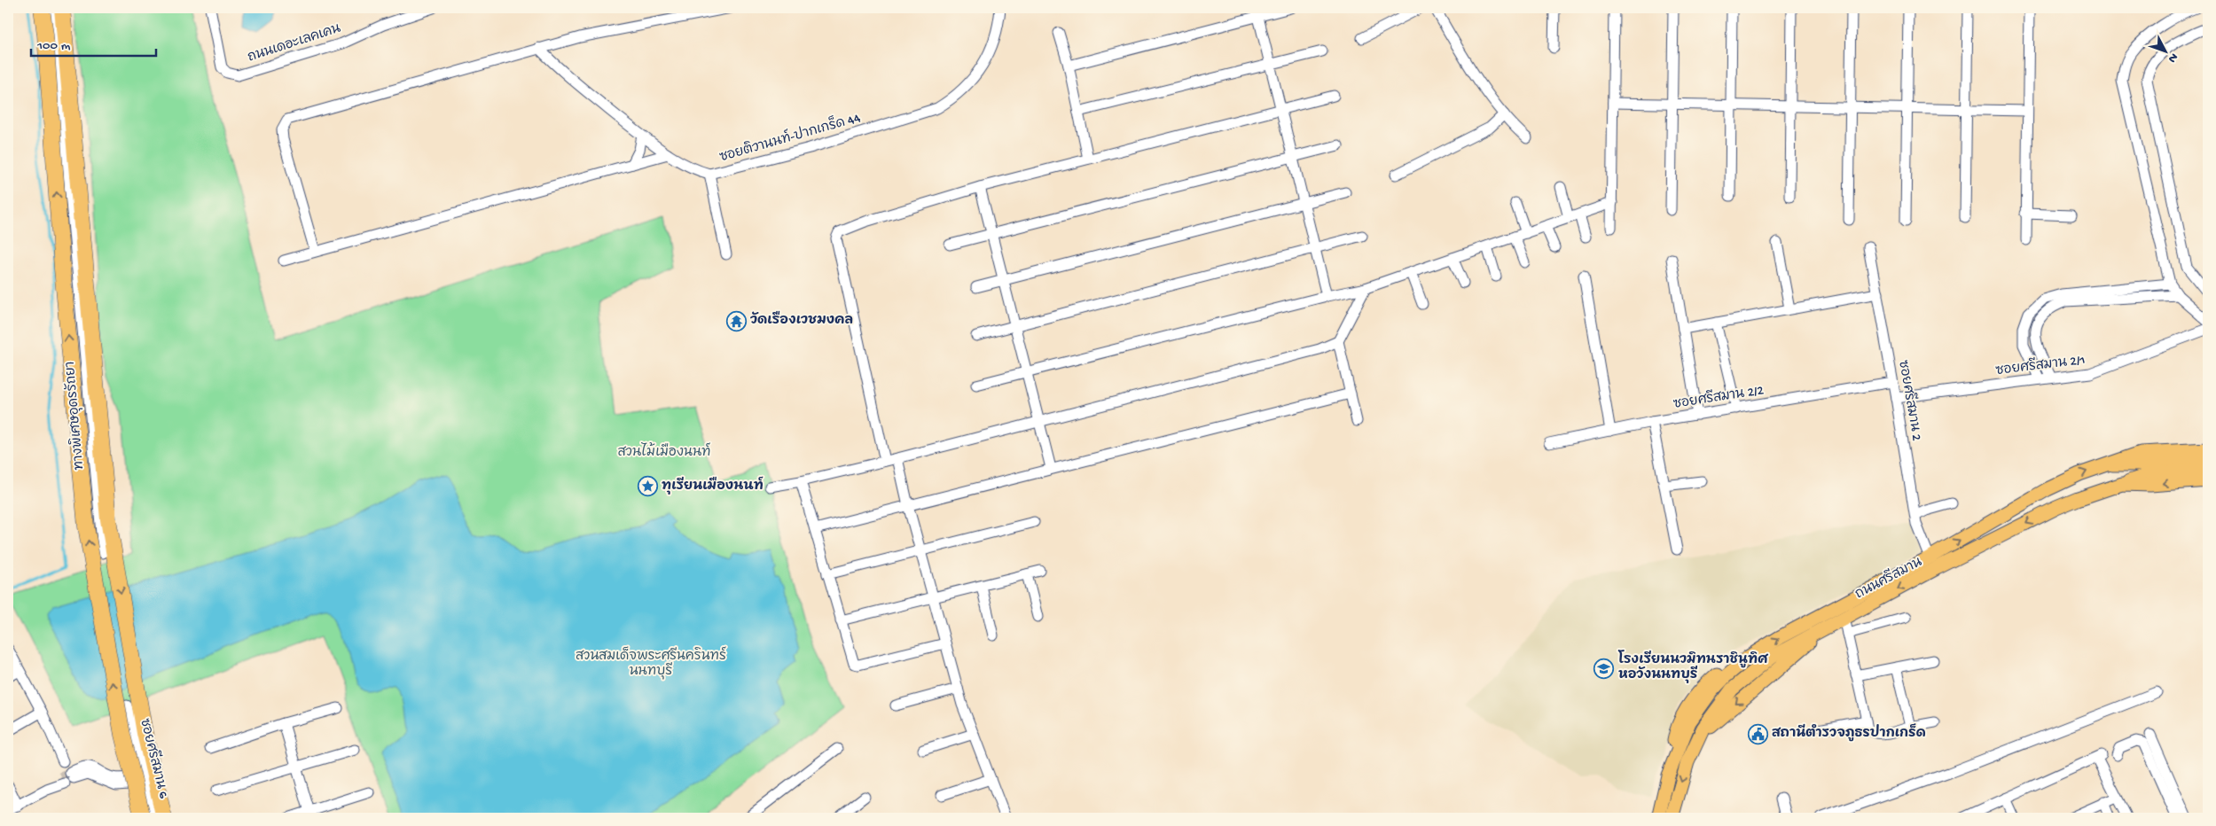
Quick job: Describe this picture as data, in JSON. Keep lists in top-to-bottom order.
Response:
{
  "streets": {
    "highway": ["ทางพิเศษอุดรรัถยา"],
    "main road": ["ถนนศรีสมาน"],
    "street": [
      "ถนนเดอะเลคเคน",
      "ซอยติวานนท์-ปากเกร็ด 44",
      "ซอยศรีสมาน 2/1",
      "ซอยศรีสมาน 2/2",
      "ซอยศรีสมาน 2",
      "ซอยศรีสมาน 6"
    ]
  },
  "crossings": [
    ["ซอยศรีสมาน 2/1", "ซอยศรีสมาน 2"],
    ["ซอยศรีสมาน 2/2", "ซอยศรีสมาน 2"],
    ["ซอยศรีสมาน 2", "ถนนศรีสมาน"]
  ],
  "parks": ["สวนไม้เมืองนนท์", "สวนสมเด็จพระศรีนครินทร์ นนทบุรี"],
  "places": {
    "temple": ["วัดเรืองเวชมงคล"],
    "place": ["ทุเรียนเมืองนนท์"],
    "school or university": ["โรงเรียนนวมิทนราชินูทิศ หอวังนนทบุรี"],
    "public building": ["สถานีตำรวจภูธรปากเกร็ด"]
  },
  "scale_bar": "100 m",
  "north": "bottom right"
}
